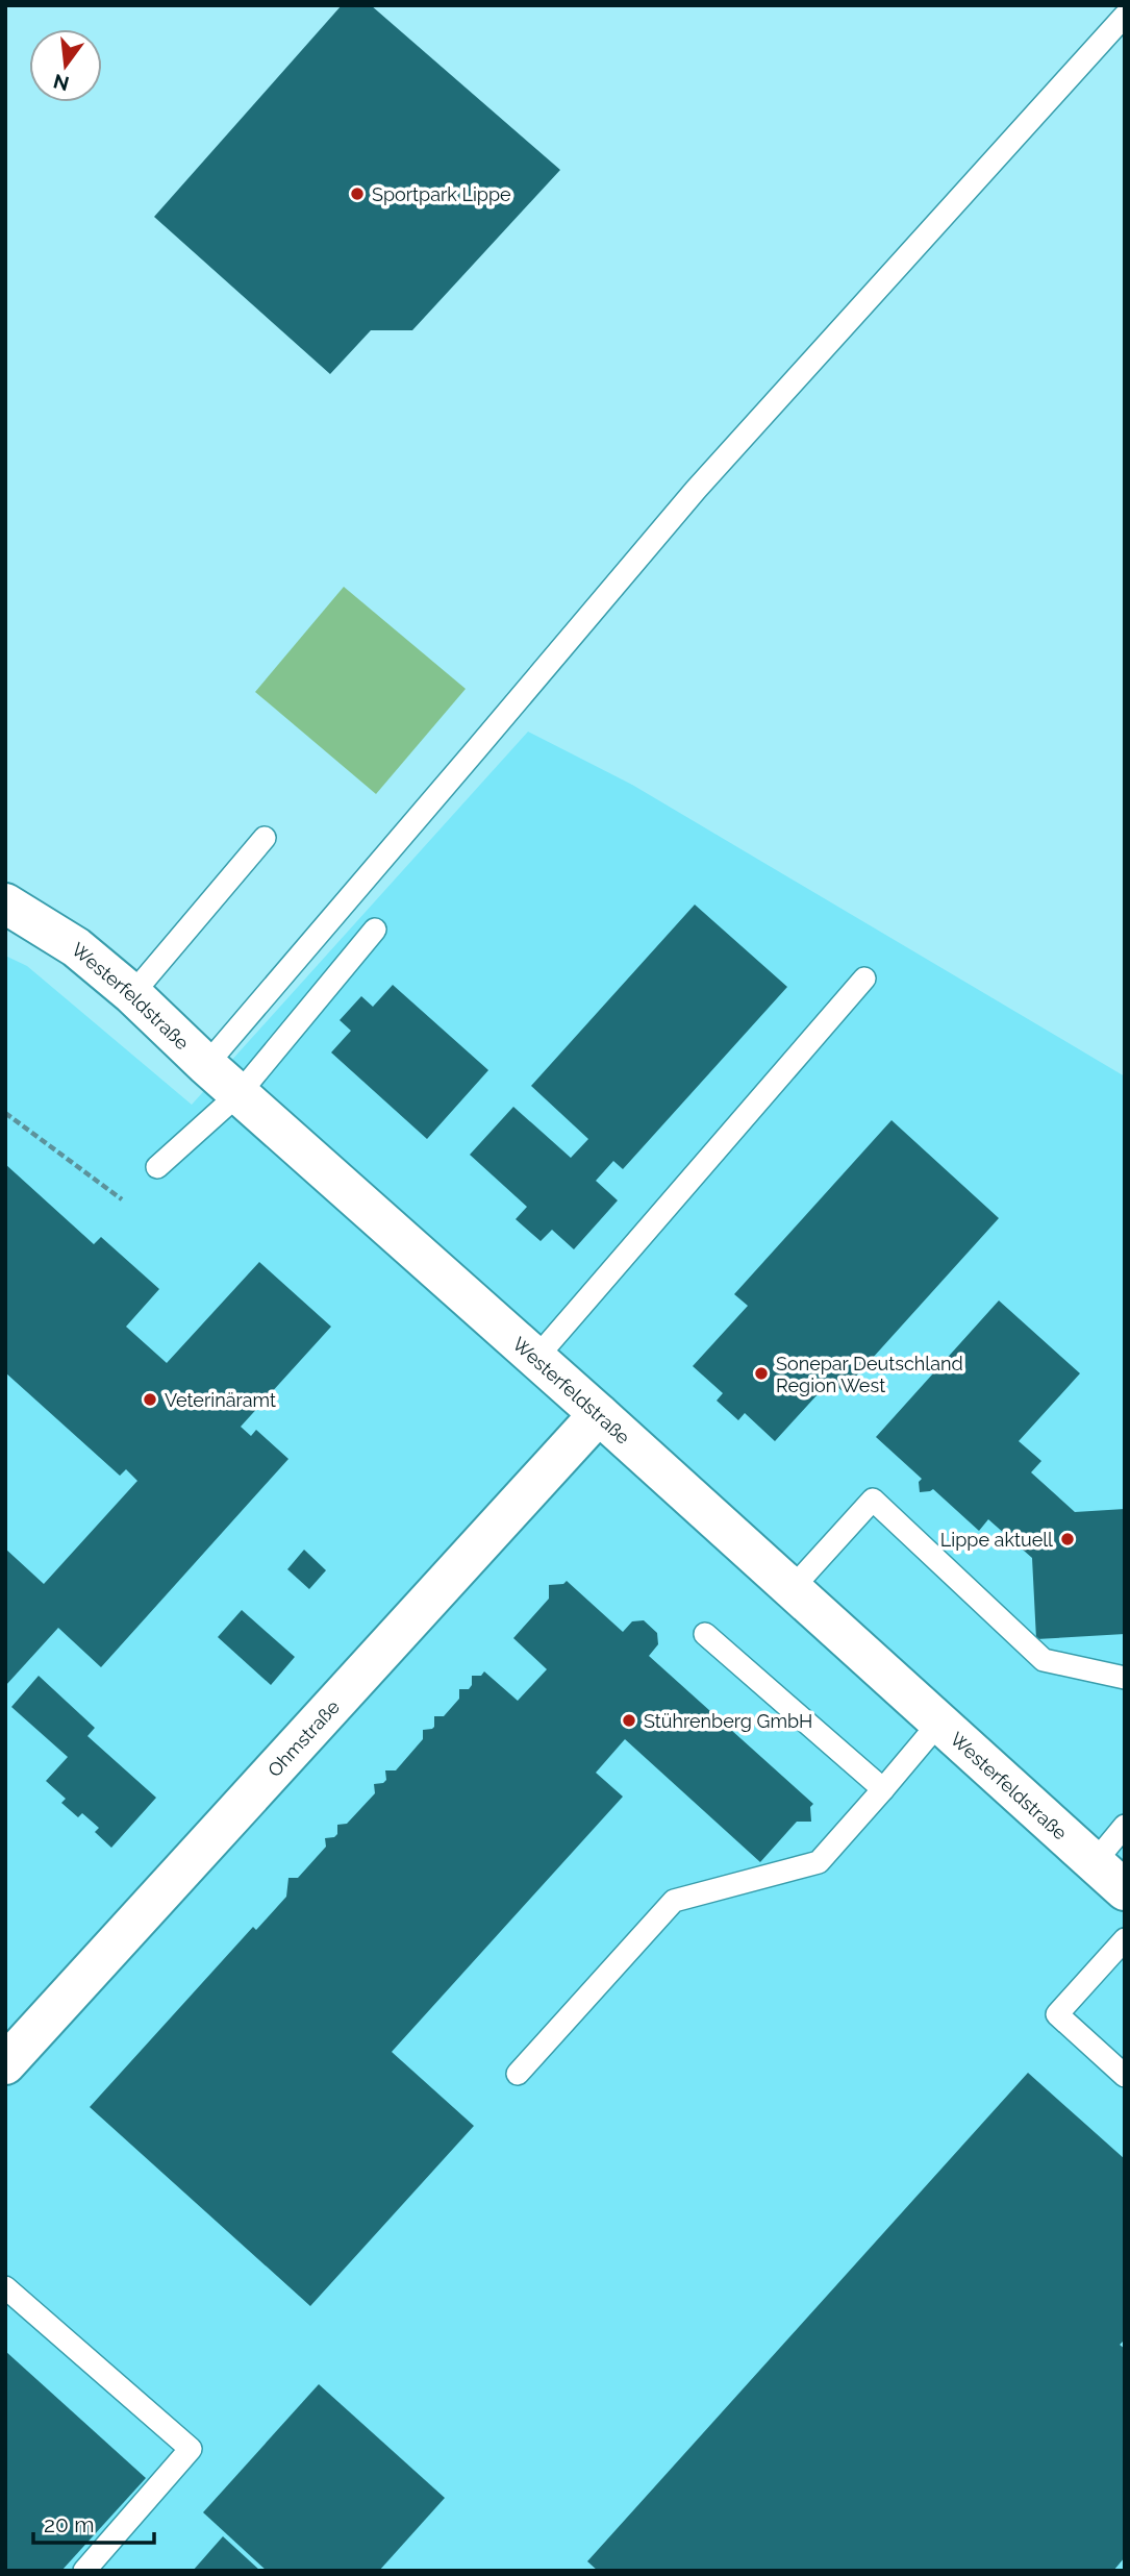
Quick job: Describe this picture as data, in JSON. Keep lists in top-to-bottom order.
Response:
{
  "streets": {
    "street": ["Westerfeldstraße", "Ohmstraße"]
  },
  "crossings": [
    ["Westerfeldstraße", "Ohmstraße"]
  ],
  "places": [
    "Sportpark Lippe",
    "Sonepar Deutschland Region West",
    "Veterinäramt",
    "Lippe aktuell",
    "Stührenberg GmbH"
  ],
  "scale_bar": "20 m",
  "north": "bottom"
}
